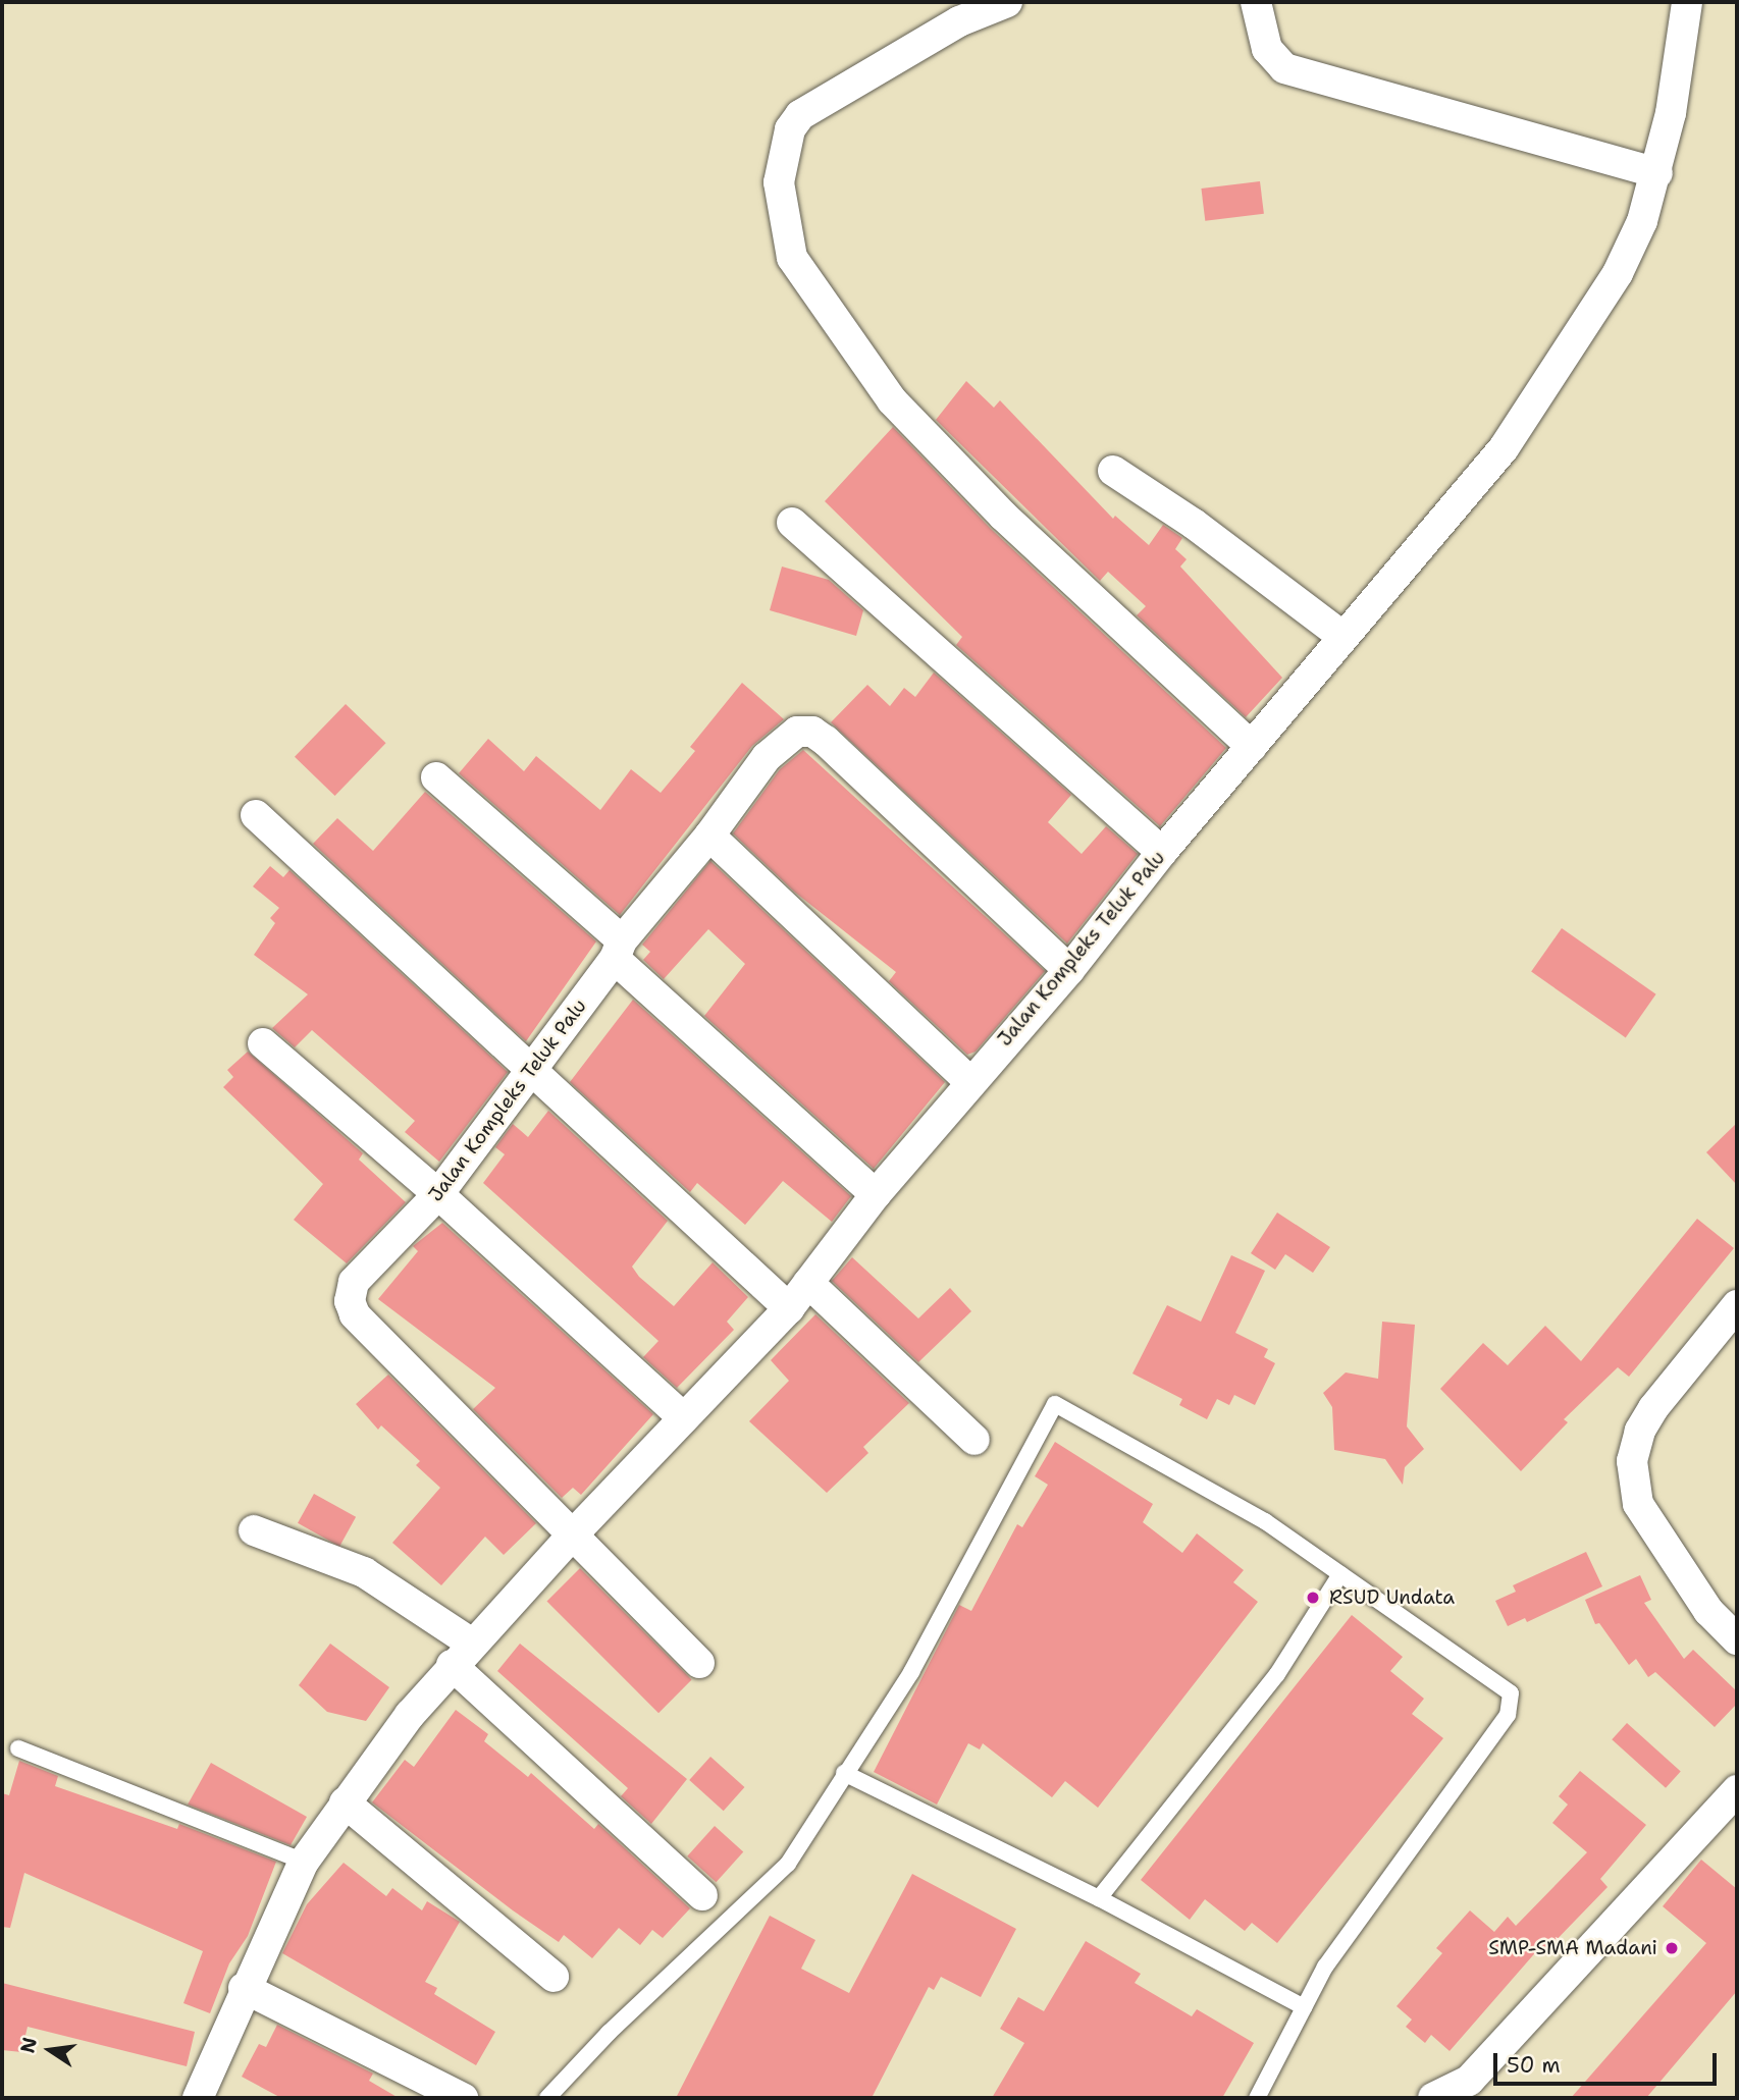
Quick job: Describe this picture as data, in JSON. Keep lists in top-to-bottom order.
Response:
{
  "streets": {
    "street": ["Jalan Kompleks Teluk Palu"]
  },
  "places": ["RSUD Undata", "SMP-SMA Madani"],
  "scale_bar": "50 m",
  "north": "left"
}
